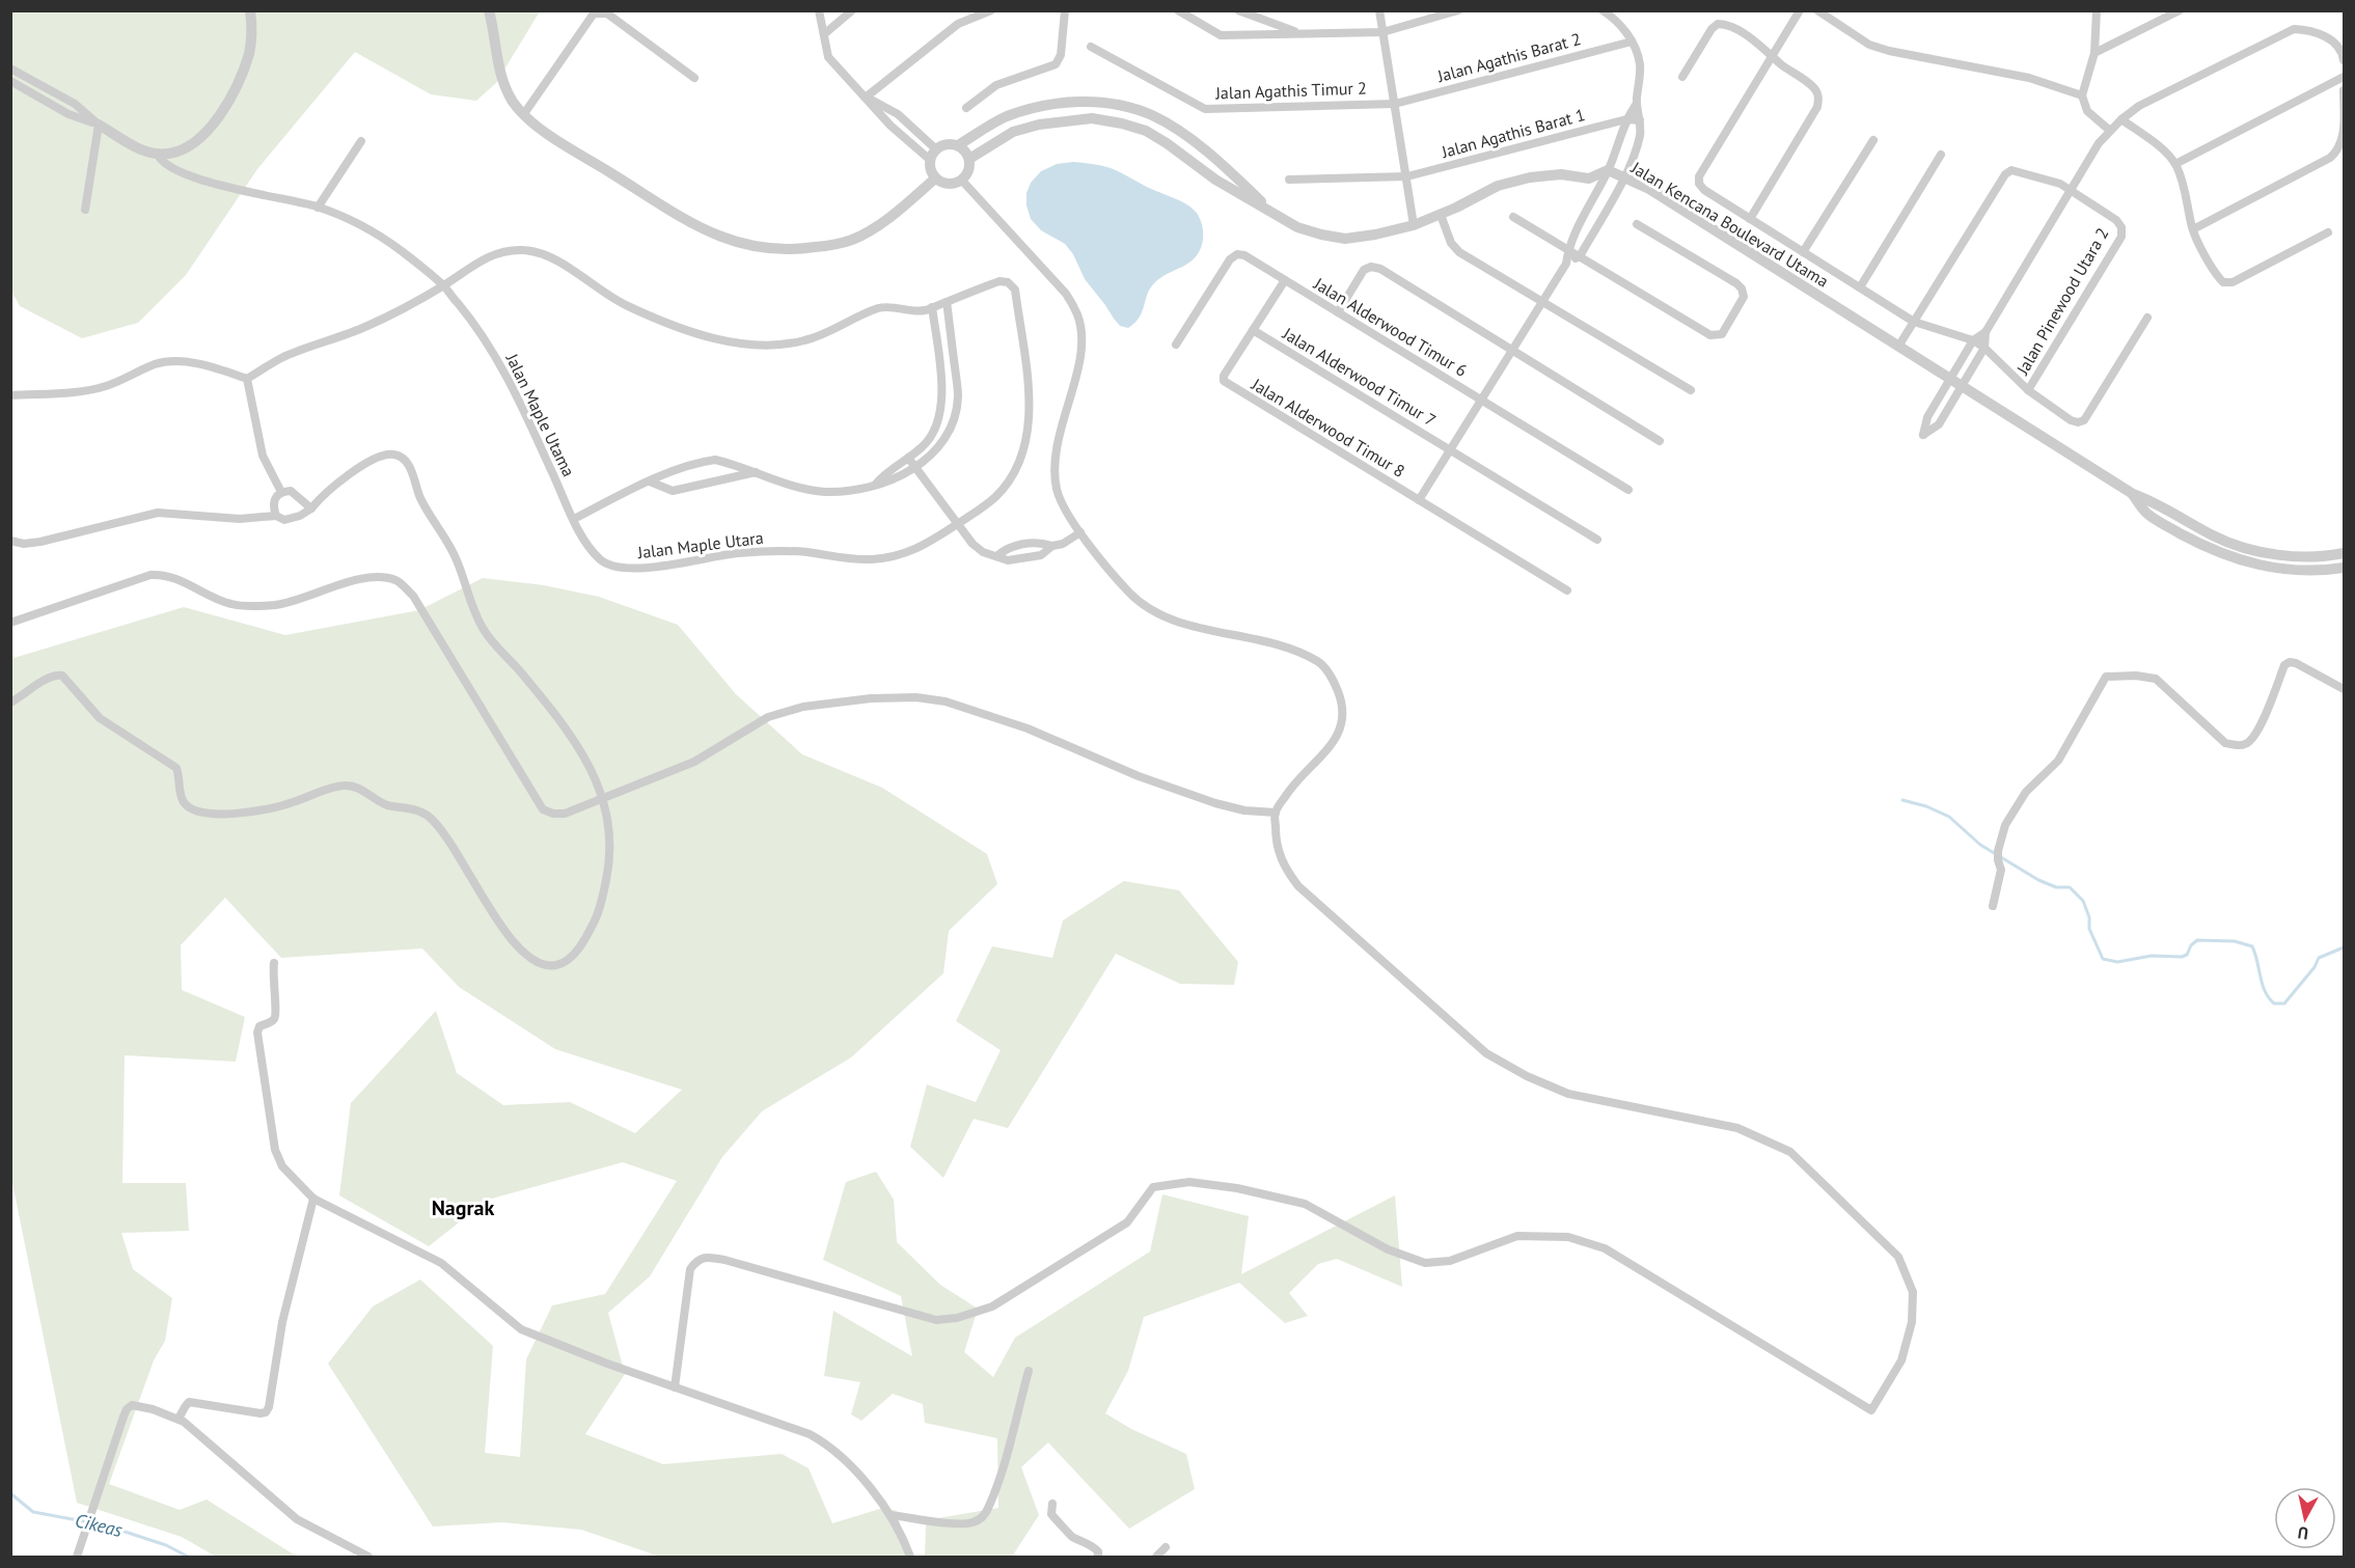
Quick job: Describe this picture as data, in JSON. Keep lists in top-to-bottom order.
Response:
{
  "streets": {
    "street": [
      "Jalan Agathis Barat 2",
      "Jalan Agathis Timur 2",
      "Jalan Agathis Barat 1",
      "Jalan Kencana Boulevard Utama",
      "Jalan Pinewood Utara 2",
      "Jalan Alderwood Timur 6",
      "Jalan Alderwood Timur 7",
      "Jalan Maple Utama",
      "Jalan Alderwood Timur 8",
      "Jalan Maple Utara"
    ]
  },
  "crossings": [
    ["Jalan Agathis Barat 2", "Jalan Agathis Timur 2"],
    ["Jalan Alderwood Timur 7", "Jalan Alderwood Timur 8"],
    ["Jalan Maple Utama", "Jalan Maple Utara"]
  ],
  "districts": ["Nagrak"],
  "water": ["Cikeas"],
  "north": "bottom"
}
